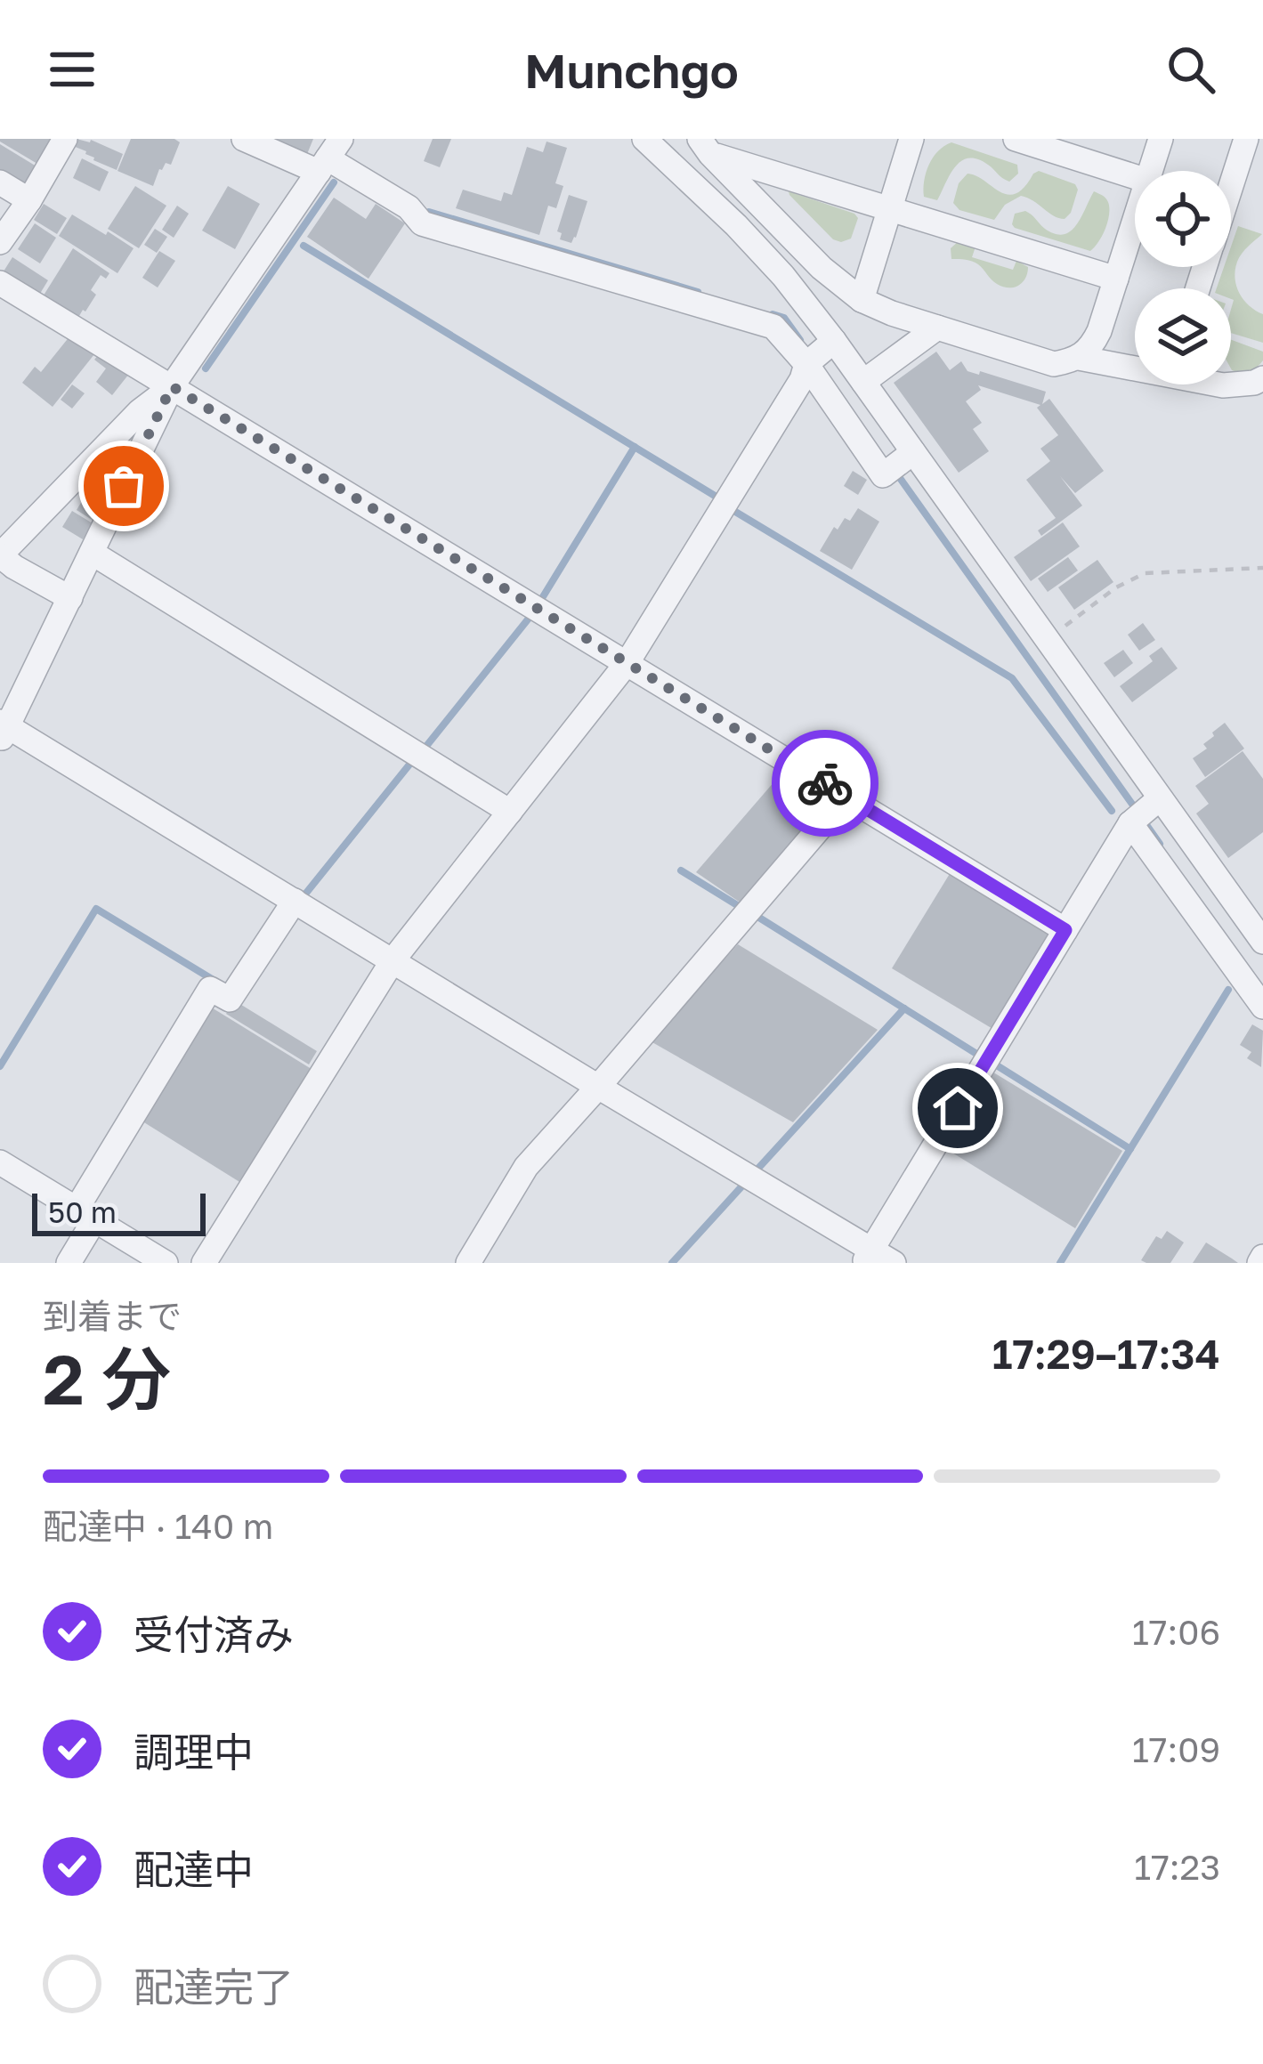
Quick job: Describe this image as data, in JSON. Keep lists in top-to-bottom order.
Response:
{
  "scale_bar": "50 m",
  "page": {
    "header": "Munchgo",
    "scale": "50 m",
    "heading": ["2 分", "到着まで", "17:29–17:34"],
    "bar": "配達中 · 140 m",
    "list": [
      ["受付済み", "17:06"],
      ["調理中", "17:09"],
      ["配達中", "17:23"],
      "配達完了"
    ]
  }
}
